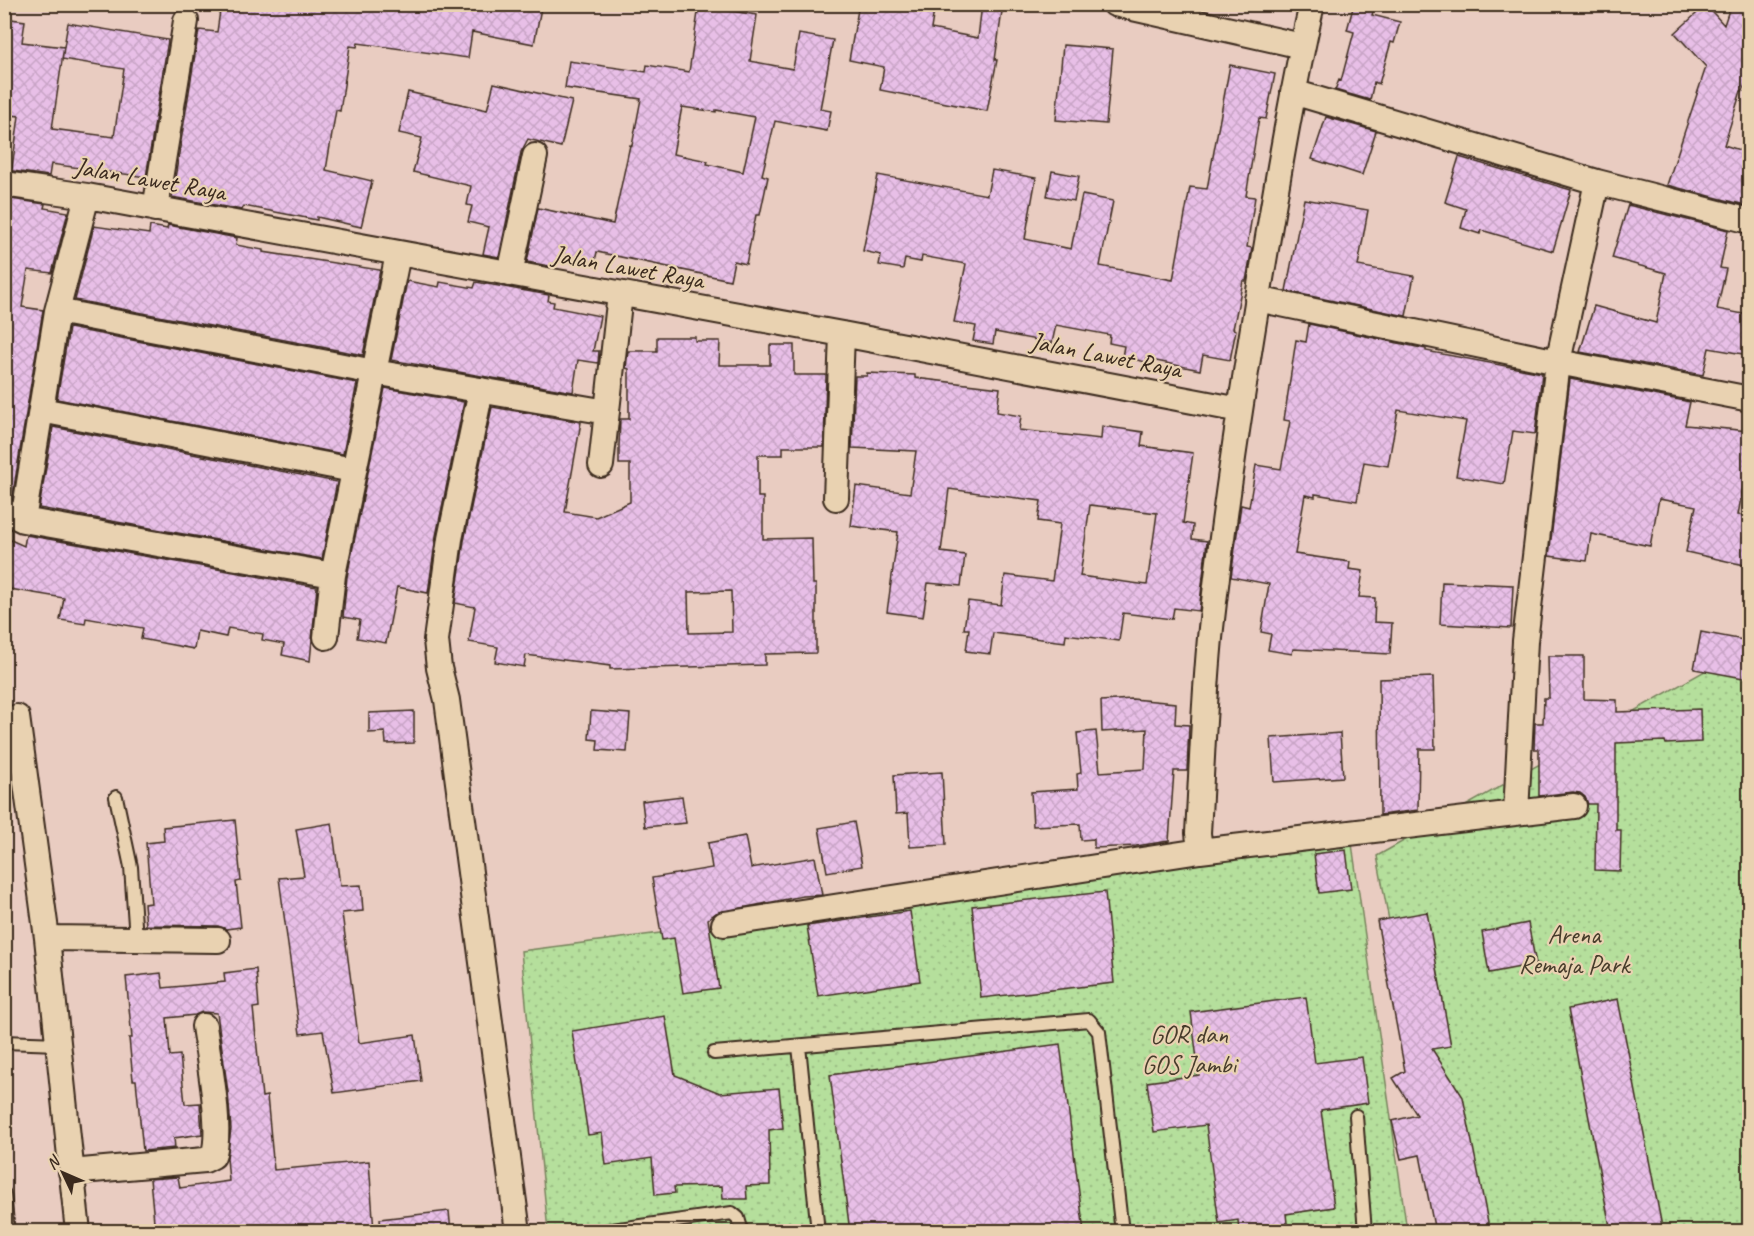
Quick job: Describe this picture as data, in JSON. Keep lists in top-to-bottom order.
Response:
{
  "streets": {
    "street": ["Jalan Lawet Raya"]
  },
  "parks": ["Arena Remaja Park", "GOR dan GOS Jambi"],
  "north": "top left"
}
